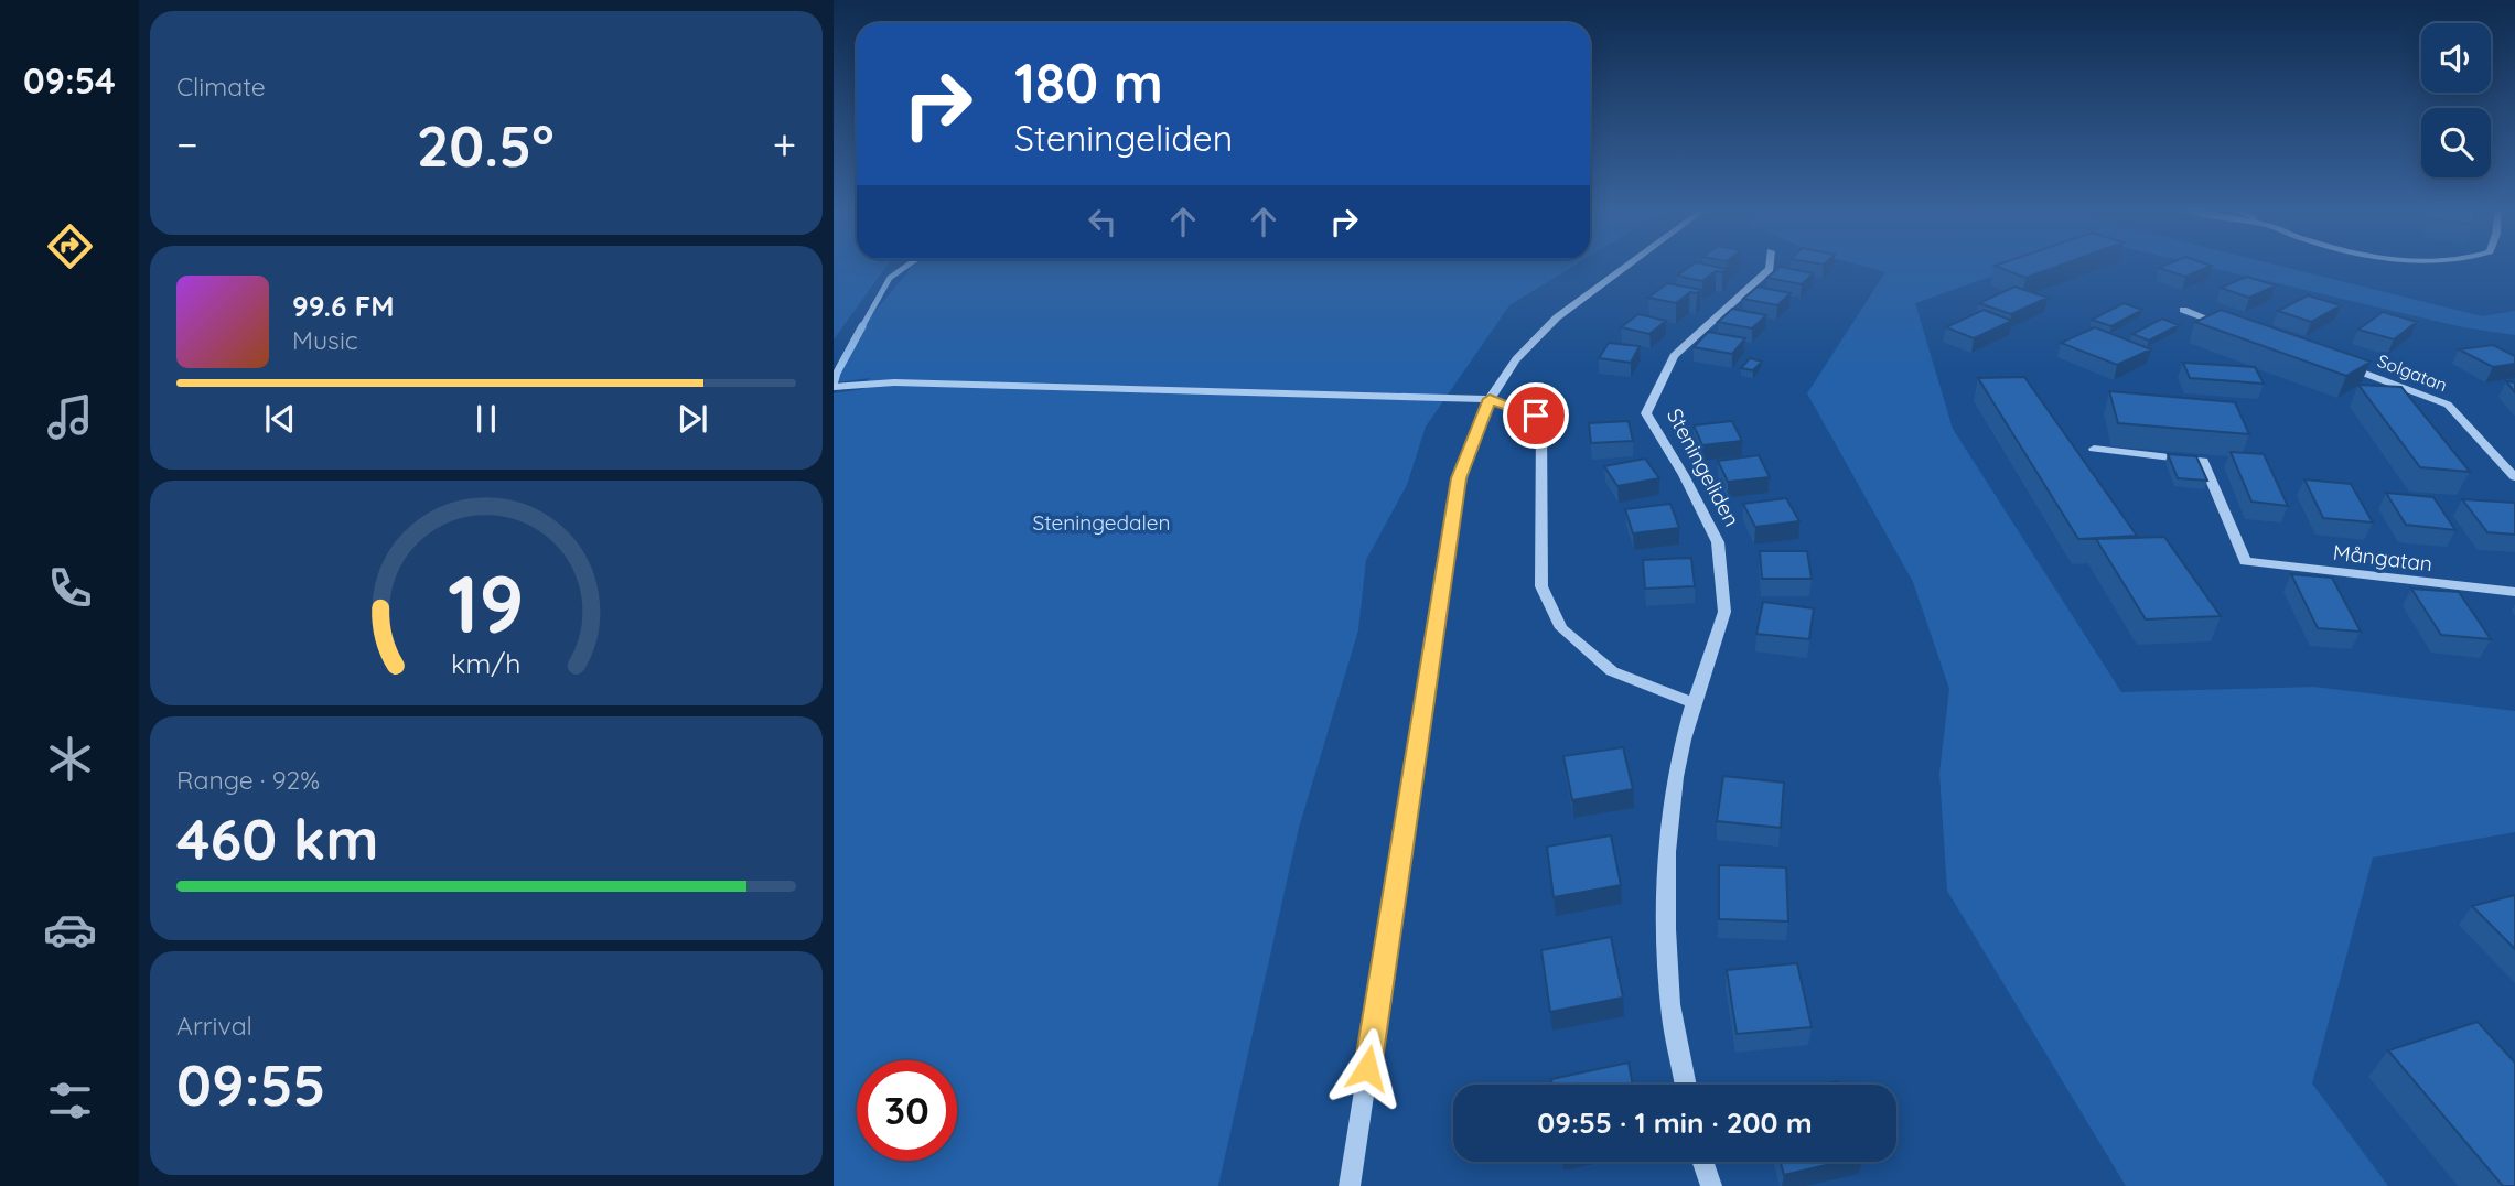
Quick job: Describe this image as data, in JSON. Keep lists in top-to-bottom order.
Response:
{
  "streets": {
    "street": ["Solgatan", "Steningeliden", "Mångatan"]
  },
  "parks": ["Steningedalen"],
  "page": {
    "tabs": "09:54",
    "tile": [
      "Climate",
      ["Range · 92%", "460 km"],
      ["Arrival", "09:55"]
    ],
    "turn": ["180 m", "Steningeliden"],
    "heat": ["−", "20.5°", "+"],
    "song": ["99.6 FM", "Music"],
    "limit": "30",
    "trip": "09:55 · 1 min · 200 m",
    "gauge": ["19", "km/h"]
  }
}
